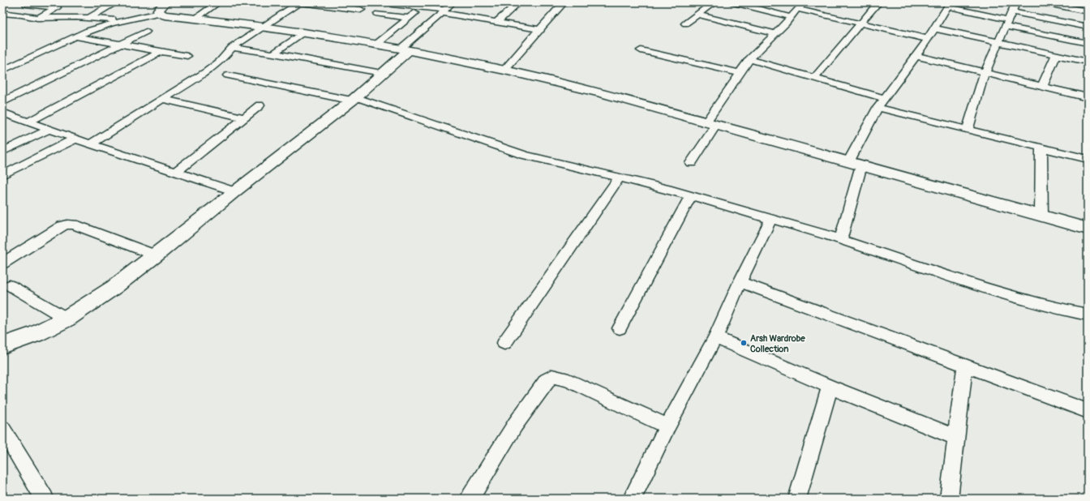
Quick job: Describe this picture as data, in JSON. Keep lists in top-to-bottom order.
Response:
{
  "places": ["Arsh Wardrobe Collection"]
}
